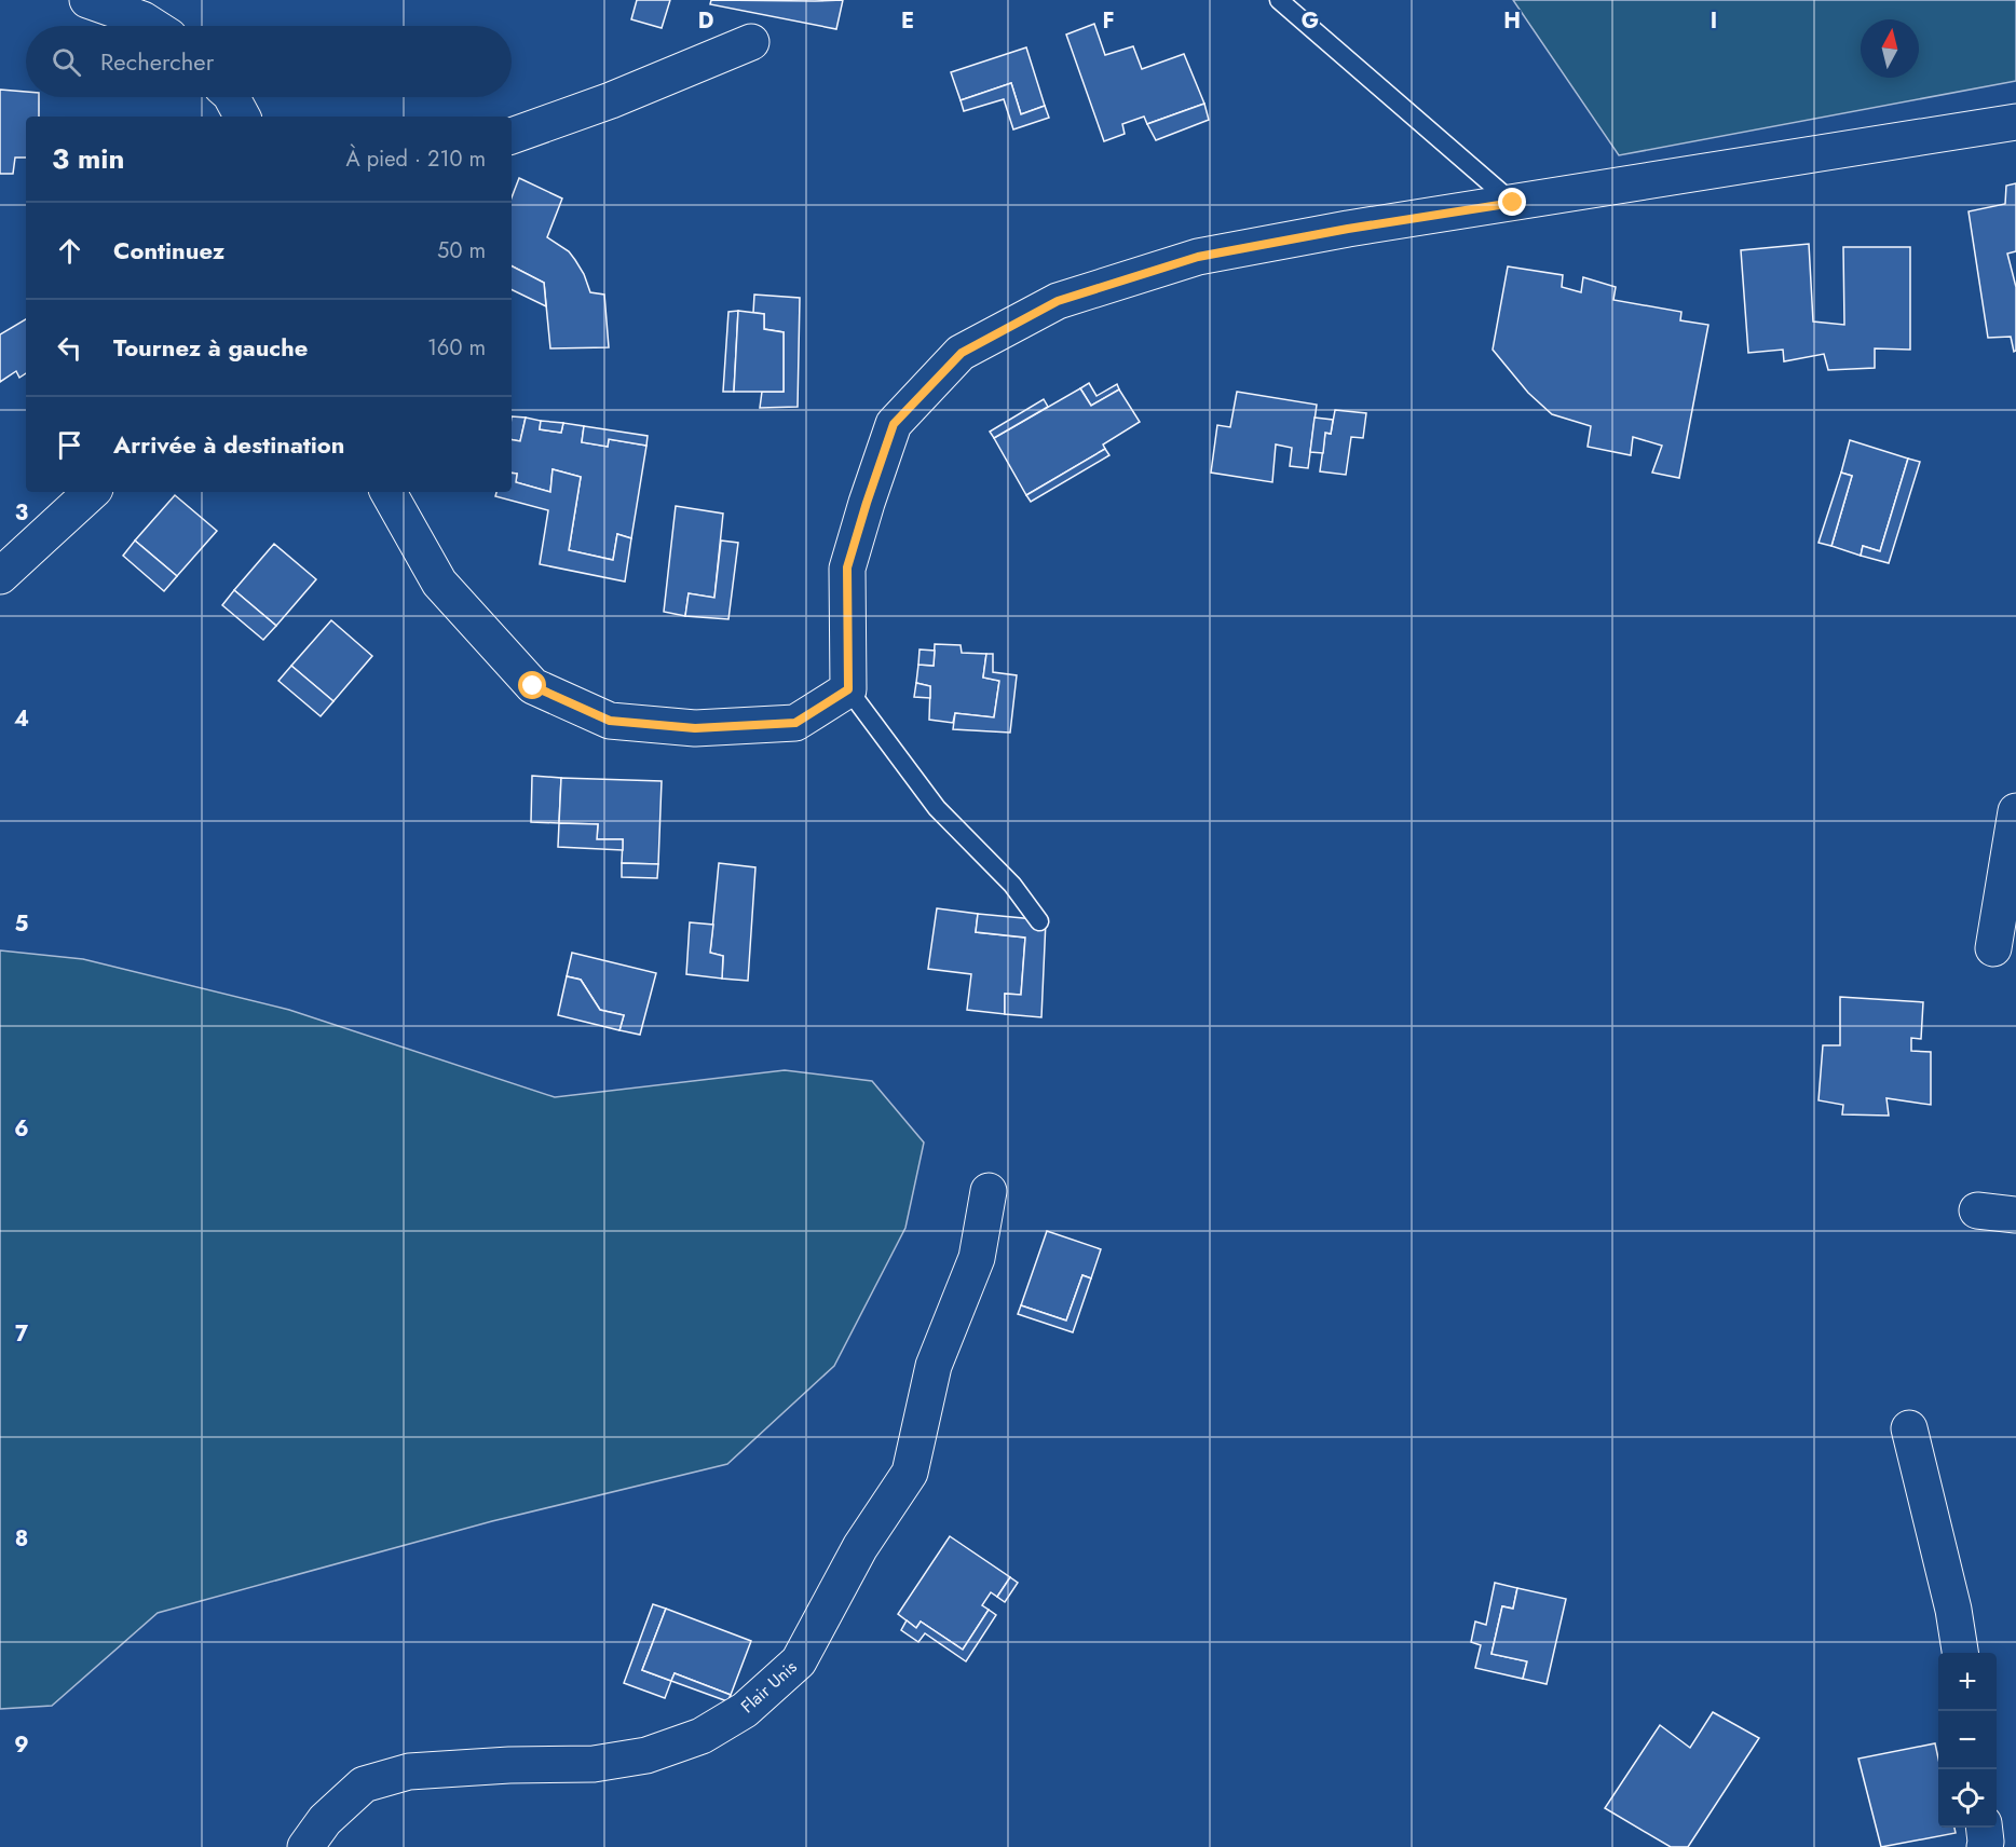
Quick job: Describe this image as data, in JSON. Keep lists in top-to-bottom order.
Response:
{
  "streets": {
    "street": ["Flair Unis"]
  },
  "north": "top",
  "page": {
    "search": "Rechercher",
    "heading": ["3 min", "À pied · 210 m"],
    "list": [
      ["Continuez", "50 m"],
      ["Tournez à gauche", "160 m"],
      "Arrivée à destination"
    ],
    "map_buttons": ["+", "−"]
  },
  "grid": {
    "columns": [
      "D",
      "E",
      "F",
      "G",
      "H",
      "I"
    ],
    "rows": [
      "3",
      "4",
      "5",
      "6",
      "7",
      "8",
      "9"
    ]
  }
}
